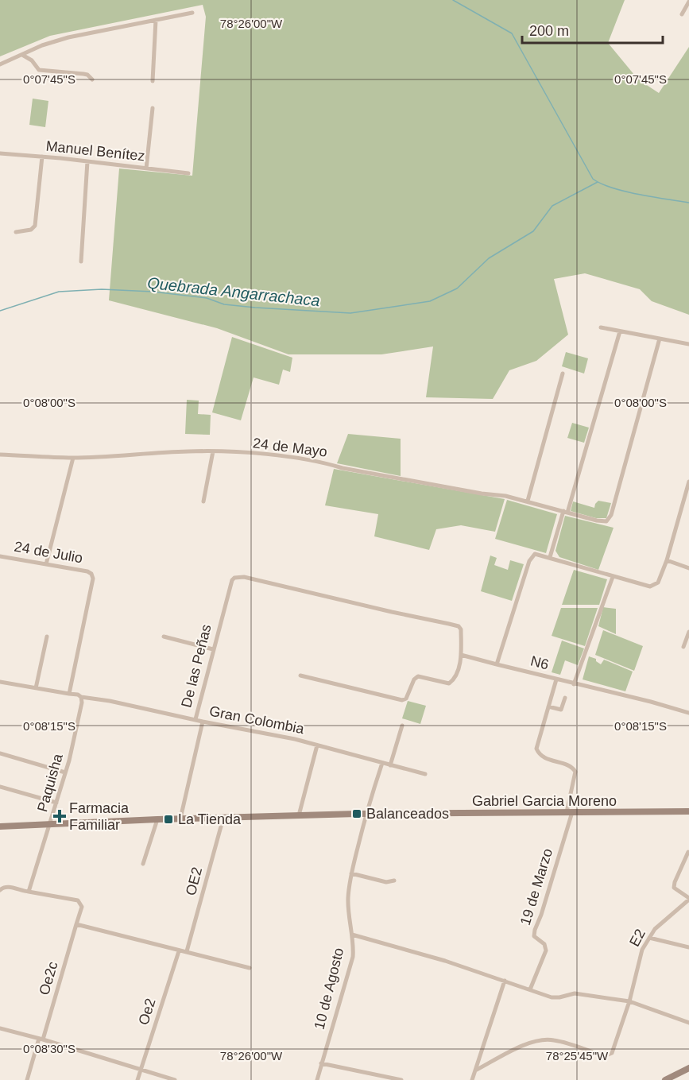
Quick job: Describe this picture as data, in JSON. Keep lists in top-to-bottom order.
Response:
{
  "streets": {
    "street": [
      "Manuel Benítez",
      "24 de Mayo",
      "24 de Julio",
      "N6",
      "De las Peñas",
      "Gran Colombia",
      "Paquisha",
      "Gabriel Garcia Moreno",
      "OE2",
      "19 de Marzo",
      "E2",
      "Oe2c",
      "10 de Agosto",
      "Oe2"
    ]
  },
  "crossings": [
    ["N6", "De las Peñas"],
    ["N6", "19 de Marzo"],
    ["De las Peñas", "Gran Colombia"],
    ["De las Peñas", "Gabriel Garcia Moreno"],
    ["Gran Colombia", "Paquisha"],
    ["Gran Colombia", "10 de Agosto"],
    ["Paquisha", "Gabriel Garcia Moreno"],
    ["Paquisha", "Oe2c"],
    ["Gabriel Garcia Moreno", "OE2"],
    ["Gabriel Garcia Moreno", "19 de Marzo"],
    ["Gabriel Garcia Moreno", "10 de Agosto"]
  ],
  "water": ["Quebrada Angarrachaca"],
  "places": {
    "transit": ["Balanceados", "La Tienda"],
    "health": ["Farmacia Familiar"]
  },
  "scale_bar": "200 m",
  "coordinates": [
    "78°26'00\"W",
    "0°07'45\"S",
    "0°08'00\"S",
    "0°08'15\"S",
    "0°08'30\"S",
    "78°25'45\"W"
  ]
}
